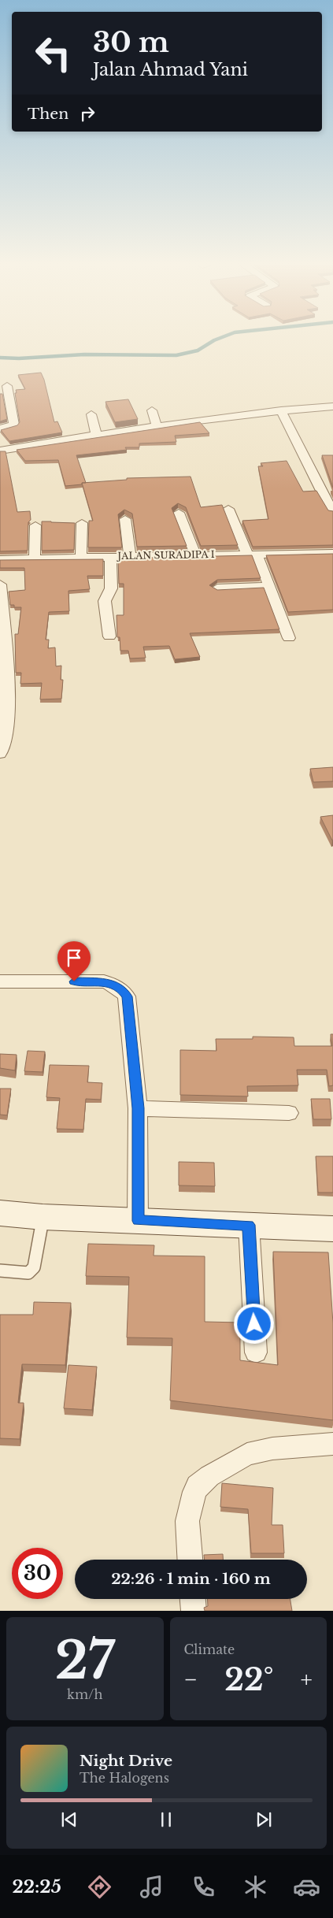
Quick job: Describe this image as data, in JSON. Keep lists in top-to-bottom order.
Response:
{
  "streets": {
    "street": ["JALAN SURADIPA I"]
  },
  "page": {
    "turn": ["30 m", "Jalan Ahmad Yani"],
    "then": "Then",
    "limit": "30",
    "trip": "22:26 · 1 min · 160 m",
    "tile": [
      ["27", "km/h"],
      "Climate"
    ],
    "heat": ["−", "22°", "+"],
    "song": ["Night Drive", "The Halogens"],
    "tabs": "22:25"
  }
}
